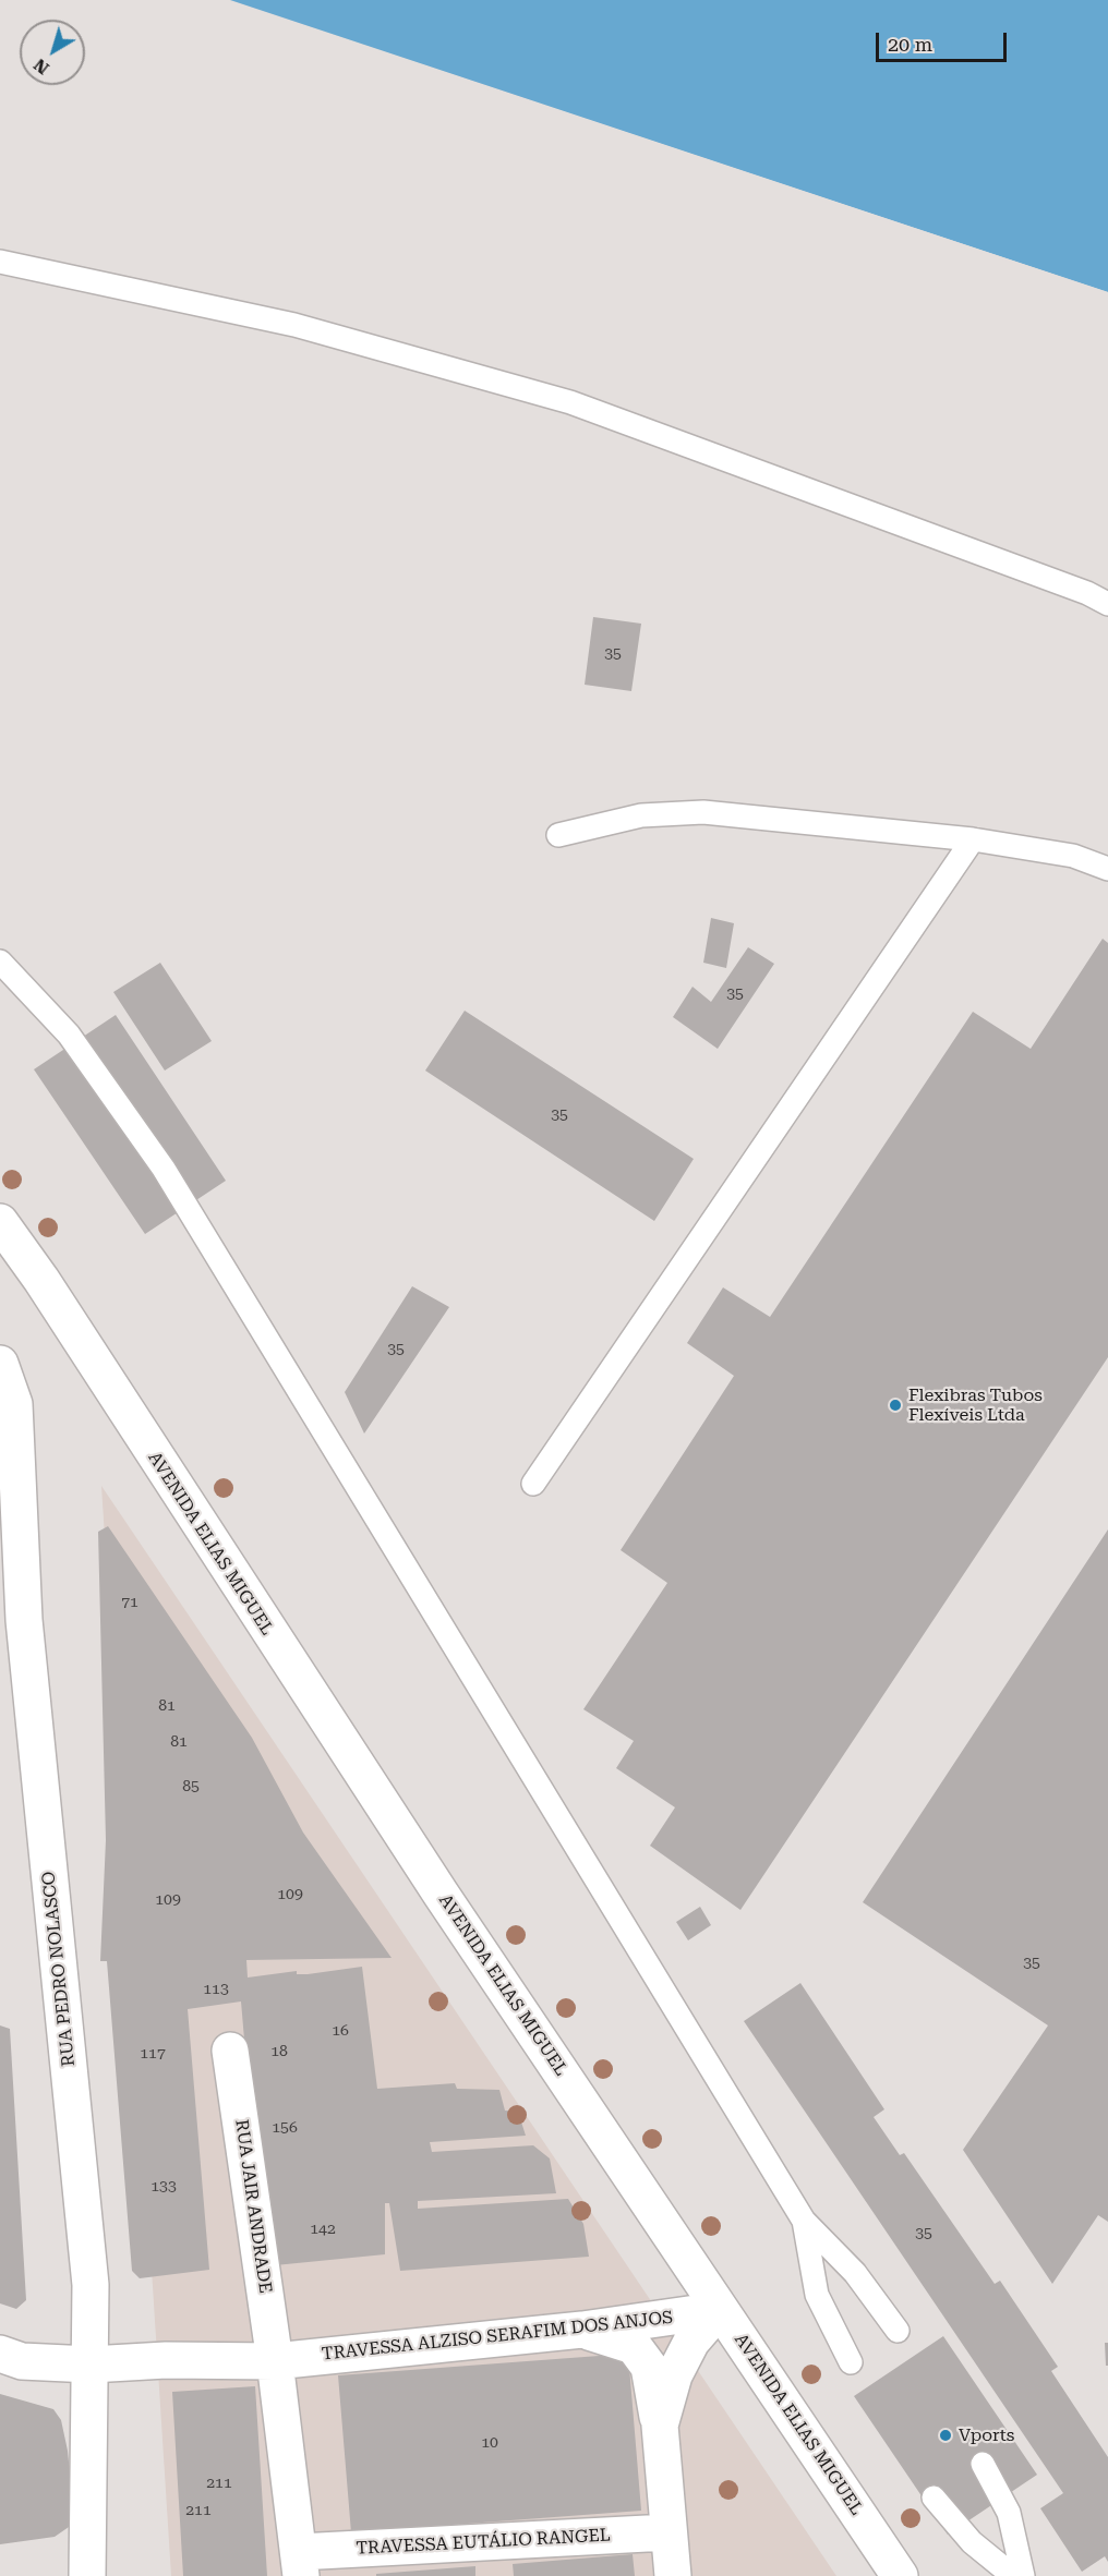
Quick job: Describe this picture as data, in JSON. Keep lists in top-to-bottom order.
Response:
{
  "streets": {
    "main road": [
      "AVENIDA ELIAS MIGUEL",
      "RUA PEDRO NOLASCO",
      "RUA JAIR ANDRADE",
      "TRAVESSA ALZISO SERAFIM DOS ANJOS",
      "TRAVESSA EUTÁLIO RANGEL"
    ]
  },
  "crossings": [
    ["AVENIDA ELIAS MIGUEL", "TRAVESSA ALZISO SERAFIM DOS ANJOS"],
    ["RUA JAIR ANDRADE", "TRAVESSA ALZISO SERAFIM DOS ANJOS"],
    ["RUA JAIR ANDRADE", "TRAVESSA EUTÁLIO RANGEL"]
  ],
  "places": ["Flexibras Tubos Flexíveis Ltda", "Vports"],
  "house_numbers": [
    "35",
    "35",
    "35",
    "35",
    "71",
    "81",
    "81",
    "85",
    "109",
    "109",
    "35",
    "113",
    "16",
    "18",
    "117",
    "156",
    "133",
    "142",
    "35",
    "10",
    "211",
    "211"
  ],
  "scale_bar": "20 m",
  "north": "bottom left"
}
